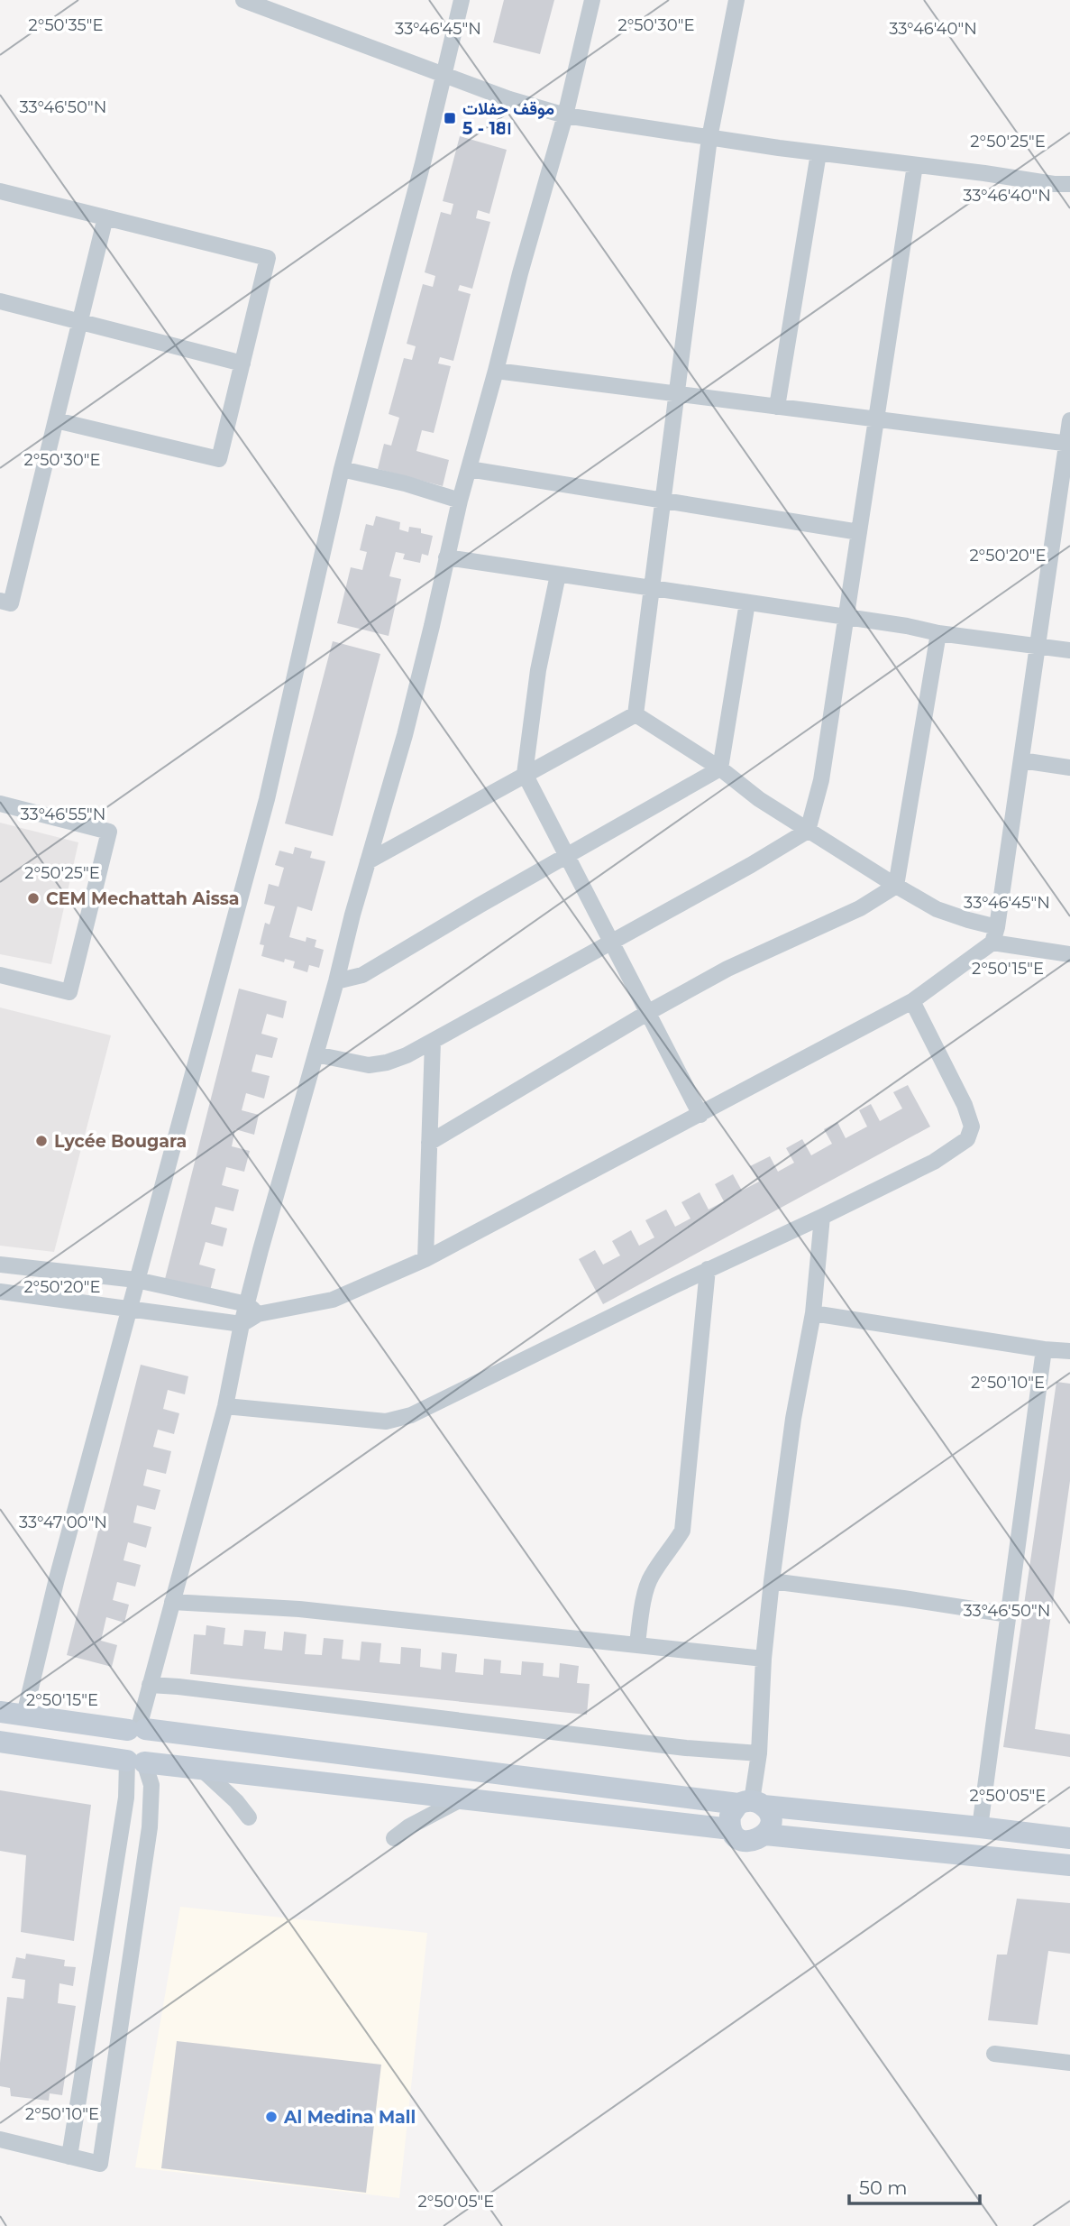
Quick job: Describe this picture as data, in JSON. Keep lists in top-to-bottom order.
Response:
{
  "places": {
    "transit": ["موقف حفلات 5 - 18ا"],
    "other": ["CEM Mechattah Aissa", "Lycée Bougara", "Al Medina Mall"]
  },
  "scale_bar": "50 m",
  "coordinates": [
    "2°50'35\"E",
    "2°50'30\"E",
    "33°46'45\"N",
    "33°46'40\"N",
    "33°46'50\"N",
    "2°50'25\"E",
    "2°50'20\"E",
    "33°46'55\"N",
    "2°50'15\"E",
    "2°50'10\"E",
    "33°47'00\"N",
    "2°50'05\"E"
  ]
}
